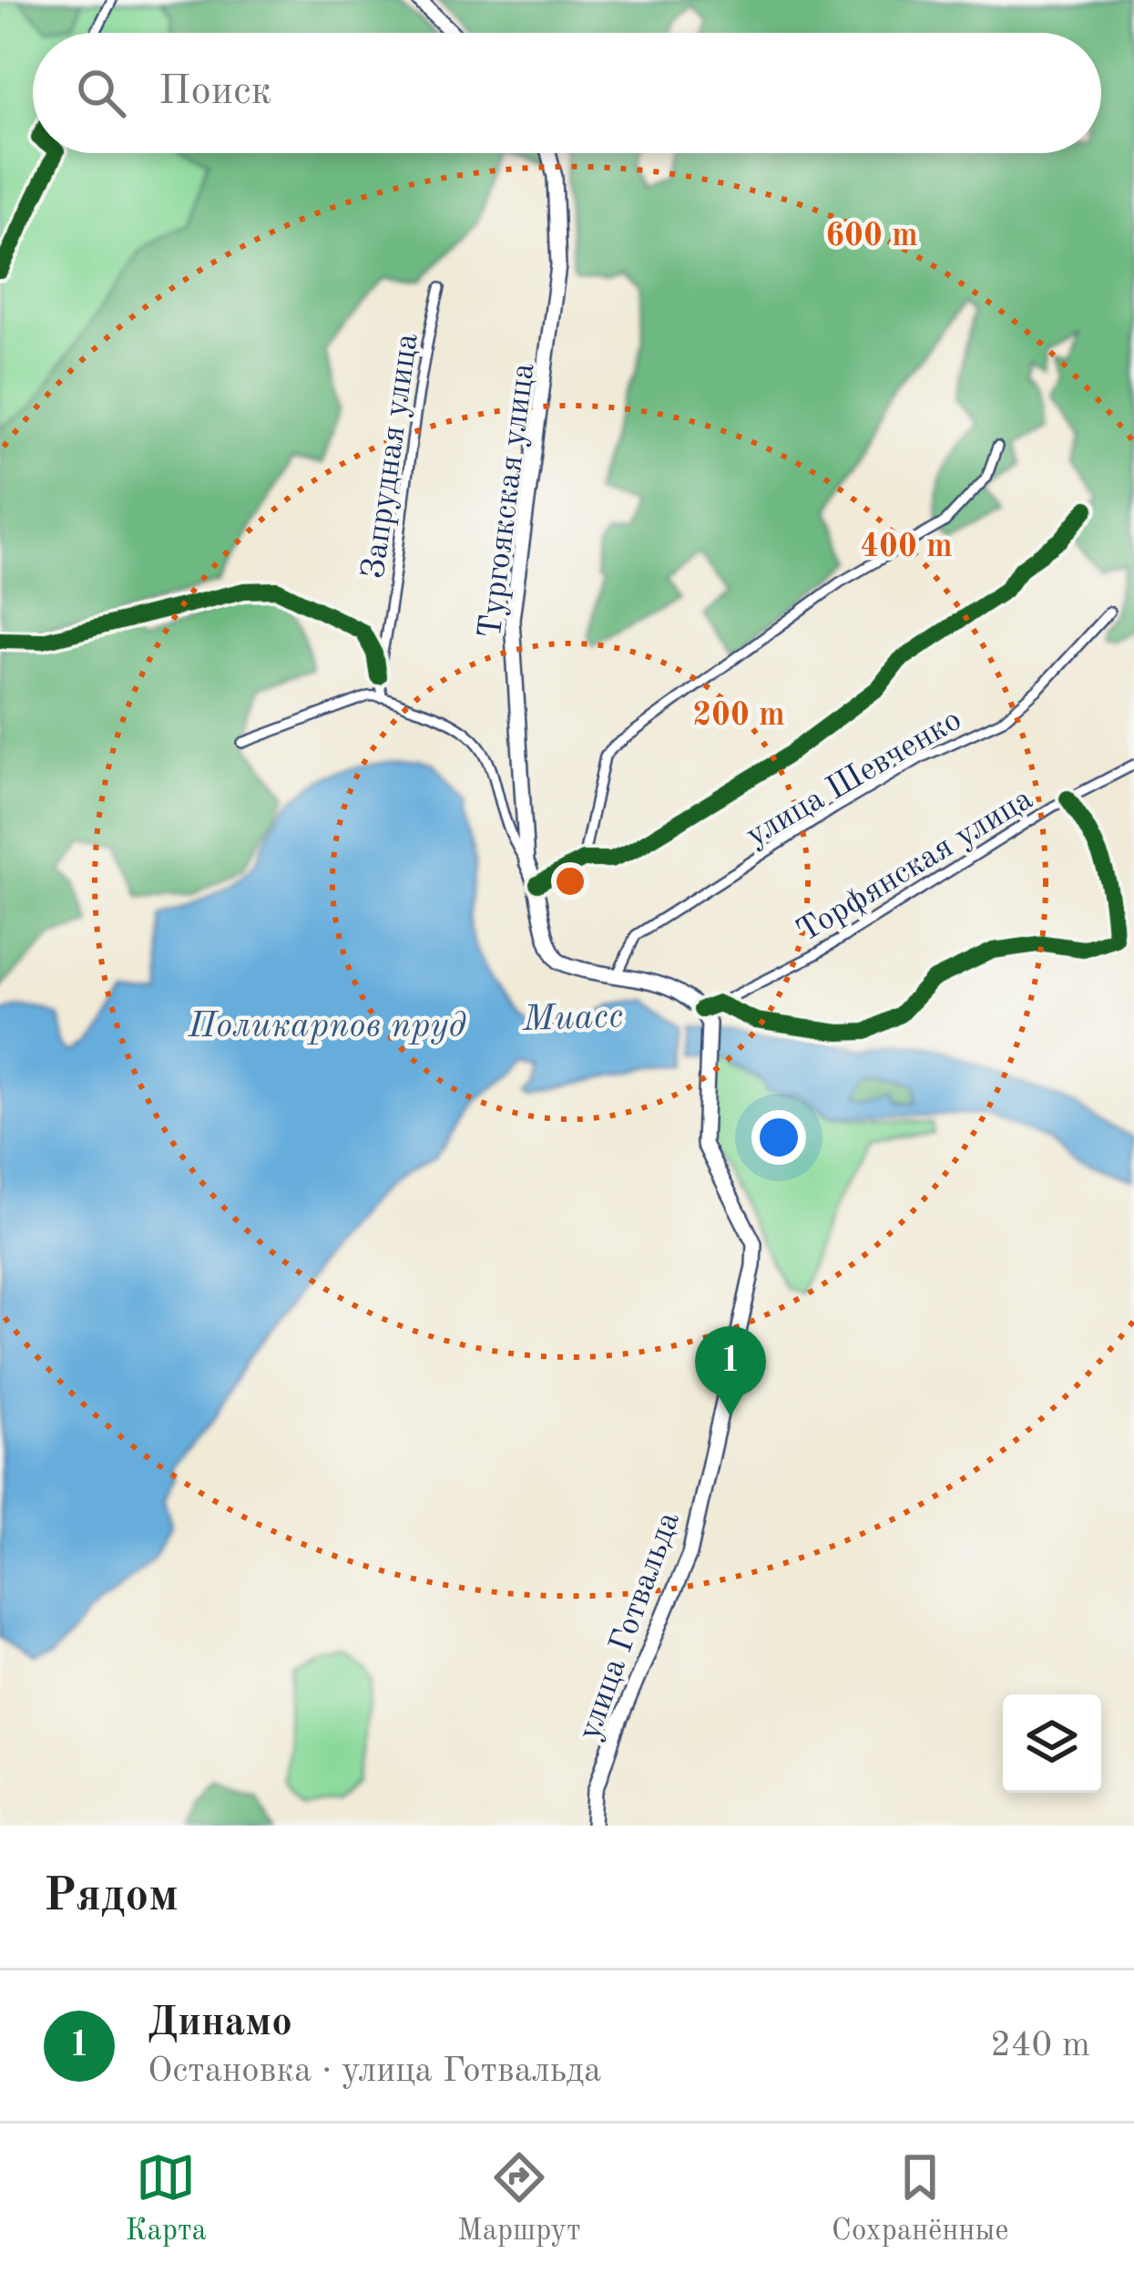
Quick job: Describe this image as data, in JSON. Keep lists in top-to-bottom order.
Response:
{
  "streets": {
    "main road": ["Тургоякская улица", "улица Готвальда"],
    "street": ["Запрудная улица", "улица Шевченко", "Торфянская улица"]
  },
  "crossings": [
    ["Тургоякская улица", "улица Шевченко"],
    ["Тургоякская улица", "Торфянская улица"],
    ["Тургоякская улица", "улица Готвальда"],
    ["Торфянская улица", "улица Готвальда"]
  ],
  "water": ["Миасс", "Поликарпов пруд"],
  "page": {
    "search": "Поиск",
    "pins": "1",
    "heading": "Рядом",
    "list": [
      {
        "mark": "1",
        "name": "Динамо",
        "note": "Остановка · улица Готвальда",
        "value": "240 m"
      }
    ],
    "nav": ["Карта", "Маршрут", "Сохранённые"]
  },
  "rings": ["600 m", "400 m", "200 m"]
}
